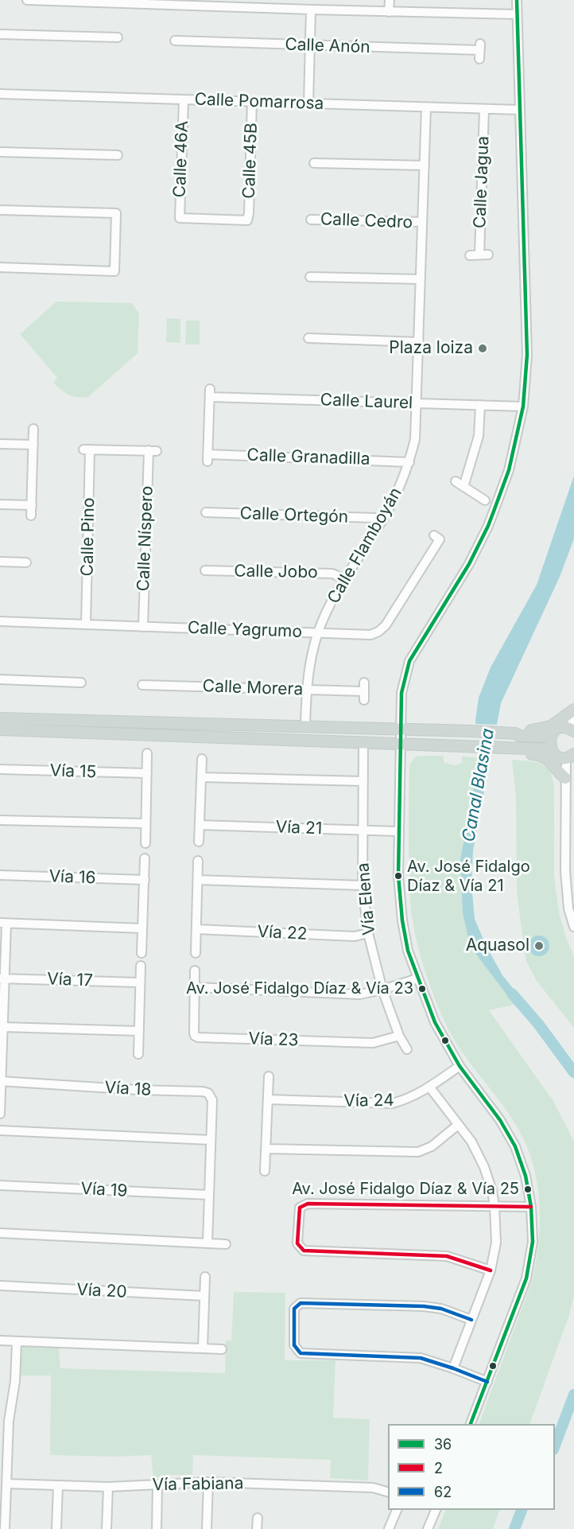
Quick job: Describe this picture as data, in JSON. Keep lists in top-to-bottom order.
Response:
{
  "streets": {
    "street": [
      "Calle Anón",
      "Calle Pomarrosa",
      "Calle 46A",
      "Calle 45B",
      "Calle Jagua",
      "Calle Cedro",
      "Calle Laurel",
      "Calle Granadilla",
      "Calle Ortegón",
      "Calle Pino",
      "Calle Níspero",
      "Calle Flamboyán",
      "Calle Jobo",
      "Calle Yagrumo",
      "Calle Morera",
      "Vía 15",
      "Vía 21",
      "Vía 16",
      "Vía Elena",
      "Vía 22",
      "Vía 17",
      "Vía 23",
      "Vía 18",
      "Vía 24",
      "Vía 19",
      "Vía 20",
      "Vía Fabiana"
    ]
  },
  "crossings": [
    ["Calle Pomarrosa", "Calle 46A"],
    ["Calle Pomarrosa", "Calle 45B"],
    ["Calle Pomarrosa", "Calle Jagua"],
    ["Calle Pomarrosa", "Calle Flamboyán"],
    ["Calle 46A", "Calle 45B"],
    ["Calle Cedro", "Calle Flamboyán"],
    ["Calle Laurel", "Calle Granadilla"],
    ["Calle Laurel", "Calle Flamboyán"],
    ["Calle Granadilla", "Calle Flamboyán"],
    ["Calle Ortegón", "Calle Flamboyán"],
    ["Calle Pino", "Calle Níspero"],
    ["Calle Pino", "Calle Yagrumo"],
    ["Calle Níspero", "Calle Yagrumo"],
    ["Calle Flamboyán", "Calle Jobo"],
    ["Calle Flamboyán", "Calle Yagrumo"],
    ["Calle Flamboyán", "Calle Morera"],
    ["Vía 21", "Vía Elena"],
    ["Vía Elena", "Vía 22"],
    ["Vía Elena", "Vía 23"],
    ["Vía 18", "Vía 19"]
  ],
  "water": ["Canal Blasina"],
  "places": [
    "Plaza loiza",
    "Av. José Fidalgo Díaz & Vía 21",
    "Aquasol",
    "Av. José Fidalgo Díaz & Vía 23",
    "Av. José Fidalgo Díaz & Vía 25"
  ],
  "lines": ["transit line 36", "transit line 2", "transit line 62"],
  "legend": ["36", "2", "62"]
}
